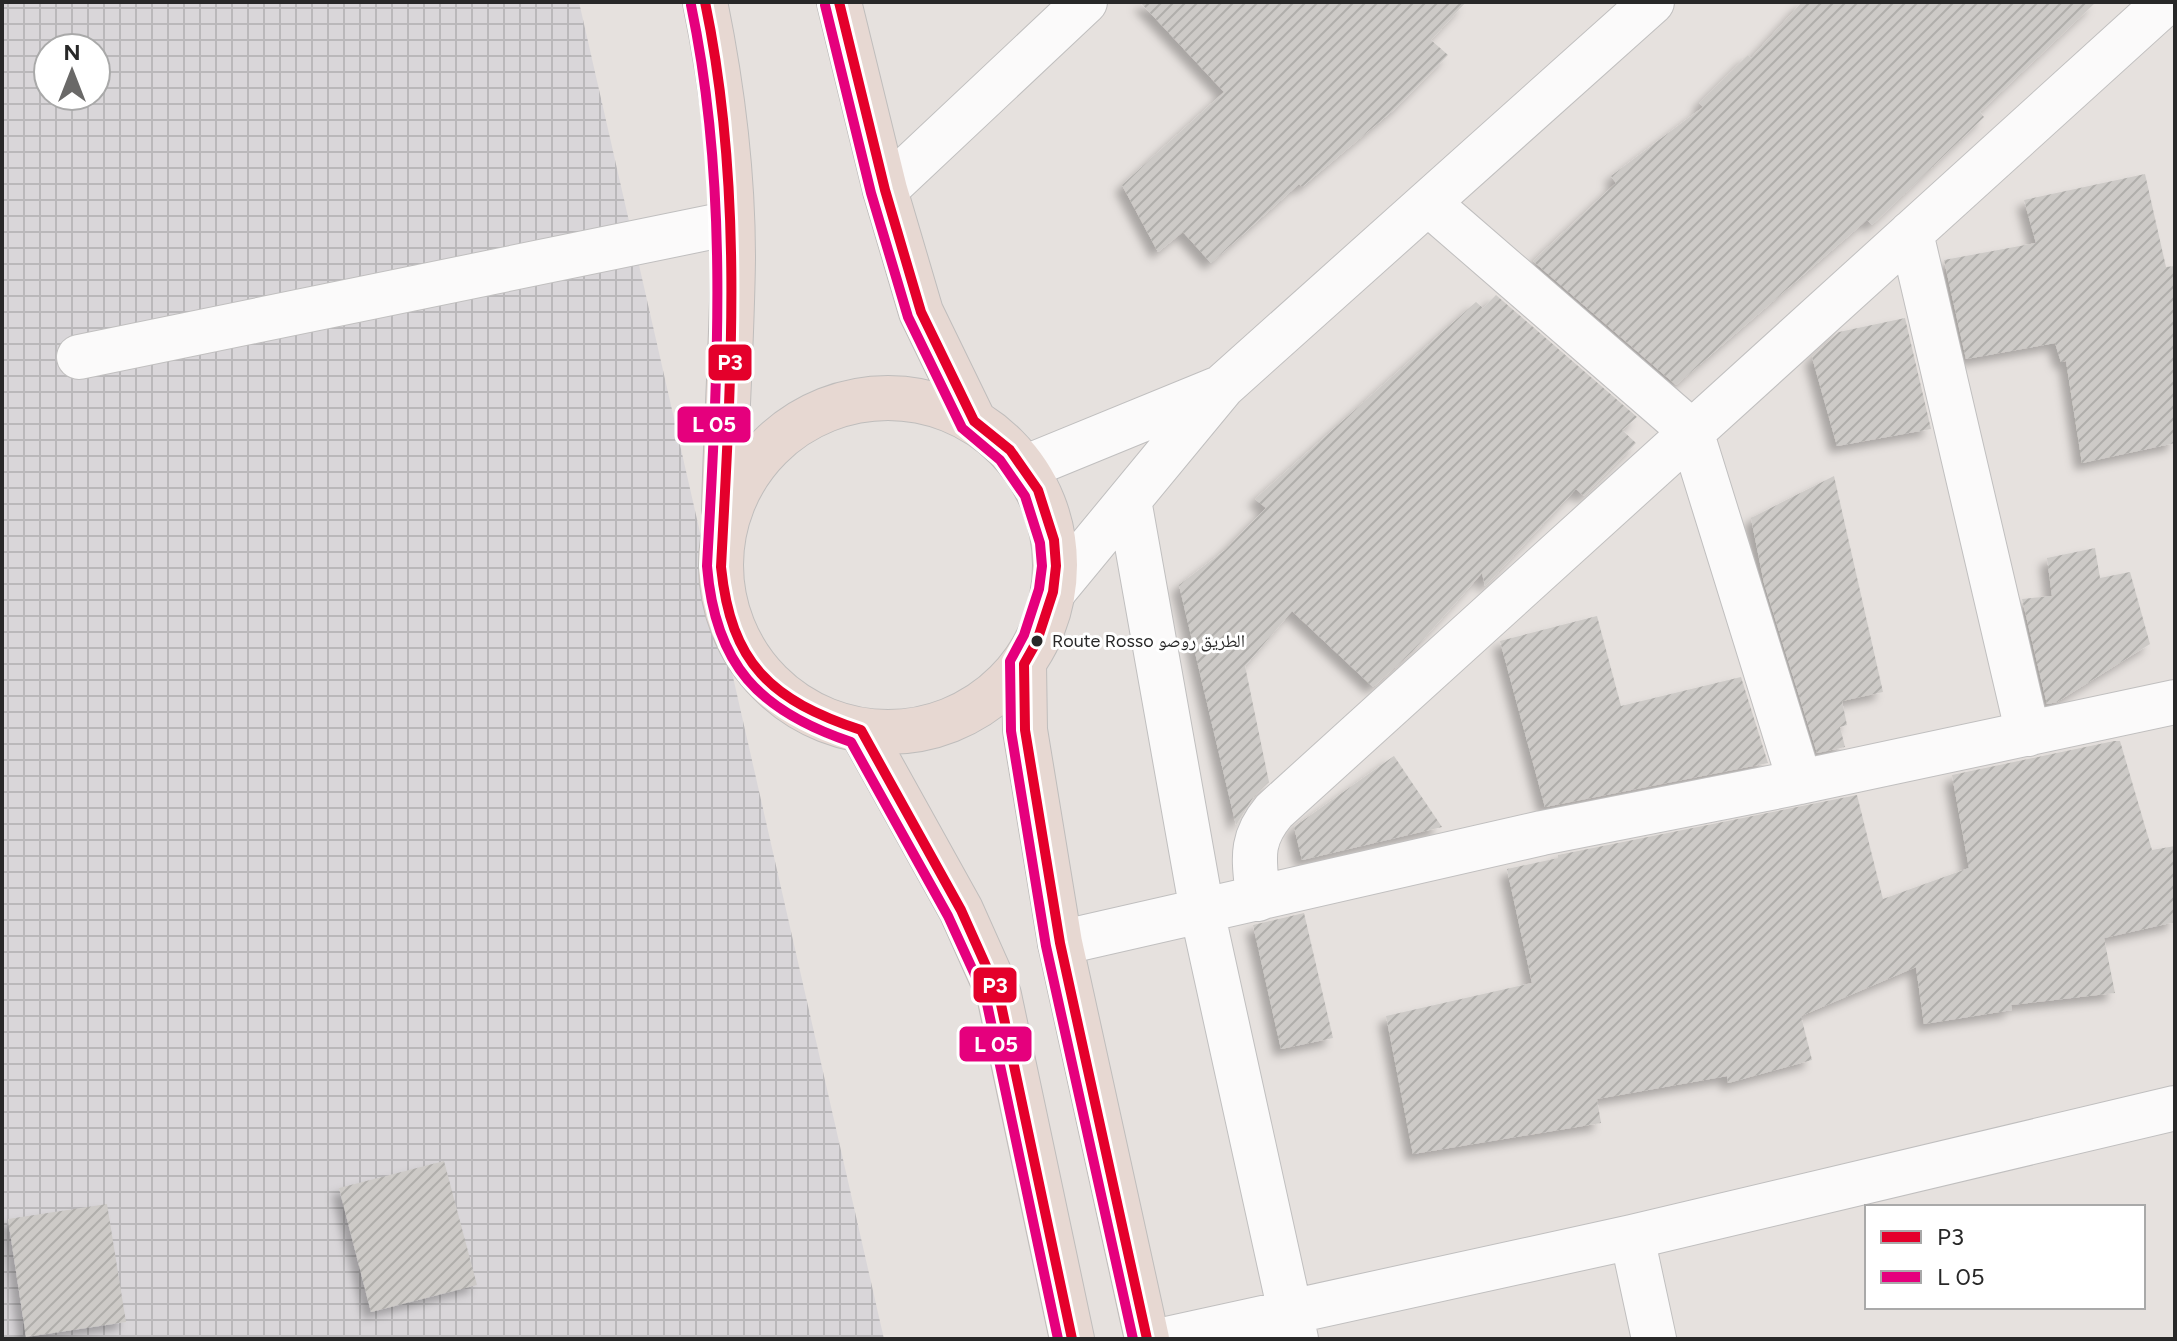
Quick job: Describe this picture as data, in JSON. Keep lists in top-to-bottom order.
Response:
{
  "places": ["Route Rosso الطريق روصو"],
  "lines": ["transit line P3"],
  "legend": ["P3", "L 05"],
  "north": "top"
}
